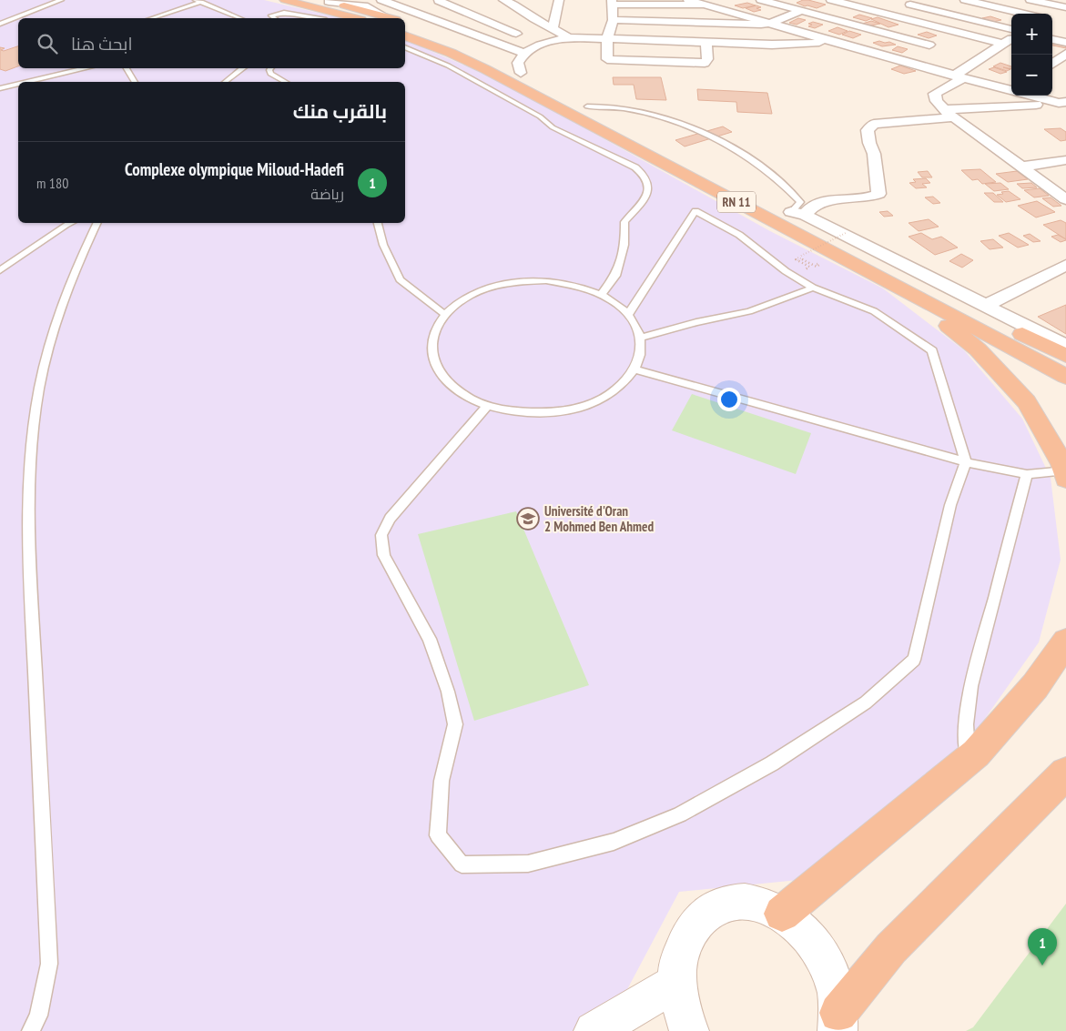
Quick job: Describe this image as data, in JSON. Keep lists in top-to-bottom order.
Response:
{
  "streets": {
    "highway": ["RN 11"]
  },
  "places": {
    "school or university": ["Université d'Oran 2 Mohmed Ben Ahmed"]
  },
  "page": {
    "map_buttons": ["+", "−"],
    "search": "ابحث هنا",
    "heading": "بالقرب منك",
    "list": [
      {
        "mark": "1",
        "name": "Complexe olympique Miloud-Hadefi",
        "note": "رياضة",
        "value": "180 m"
      }
    ],
    "pins": "1"
  }
}
